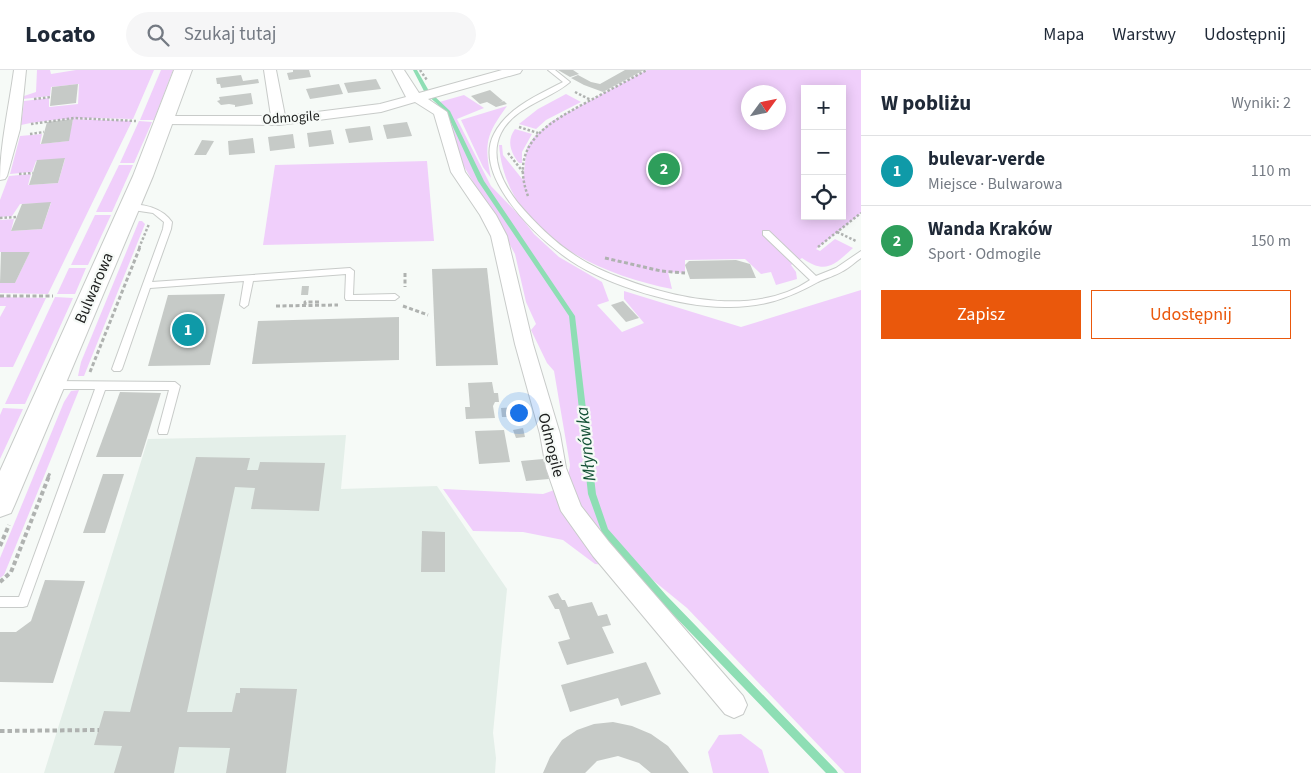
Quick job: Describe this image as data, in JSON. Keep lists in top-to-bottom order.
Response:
{
  "streets": {
    "street": ["Odmogile", "Bulwarowa"]
  },
  "crossings": [
    ["Odmogile", "Bulwarowa"]
  ],
  "water": ["Młynówka"],
  "north": "top right",
  "page": {
    "header": "Locato",
    "search": "Szukaj tutaj",
    "nav": ["Mapa", "Warstwy", "Udostępnij"],
    "heading": ["W pobliżu", "Wyniki: 2"],
    "map_buttons": ["+", "−"],
    "list": [
      {
        "mark": "1",
        "name": "bulevar-verde",
        "note": "Miejsce · Bulwarowa",
        "value": "110 m"
      },
      {
        "mark": "2",
        "name": "Wanda Kraków",
        "note": "Sport · Odmogile",
        "value": "150 m"
      }
    ],
    "pins": ["2", "1"],
    "buttons": ["Zapisz", "Udostępnij"]
  }
}
